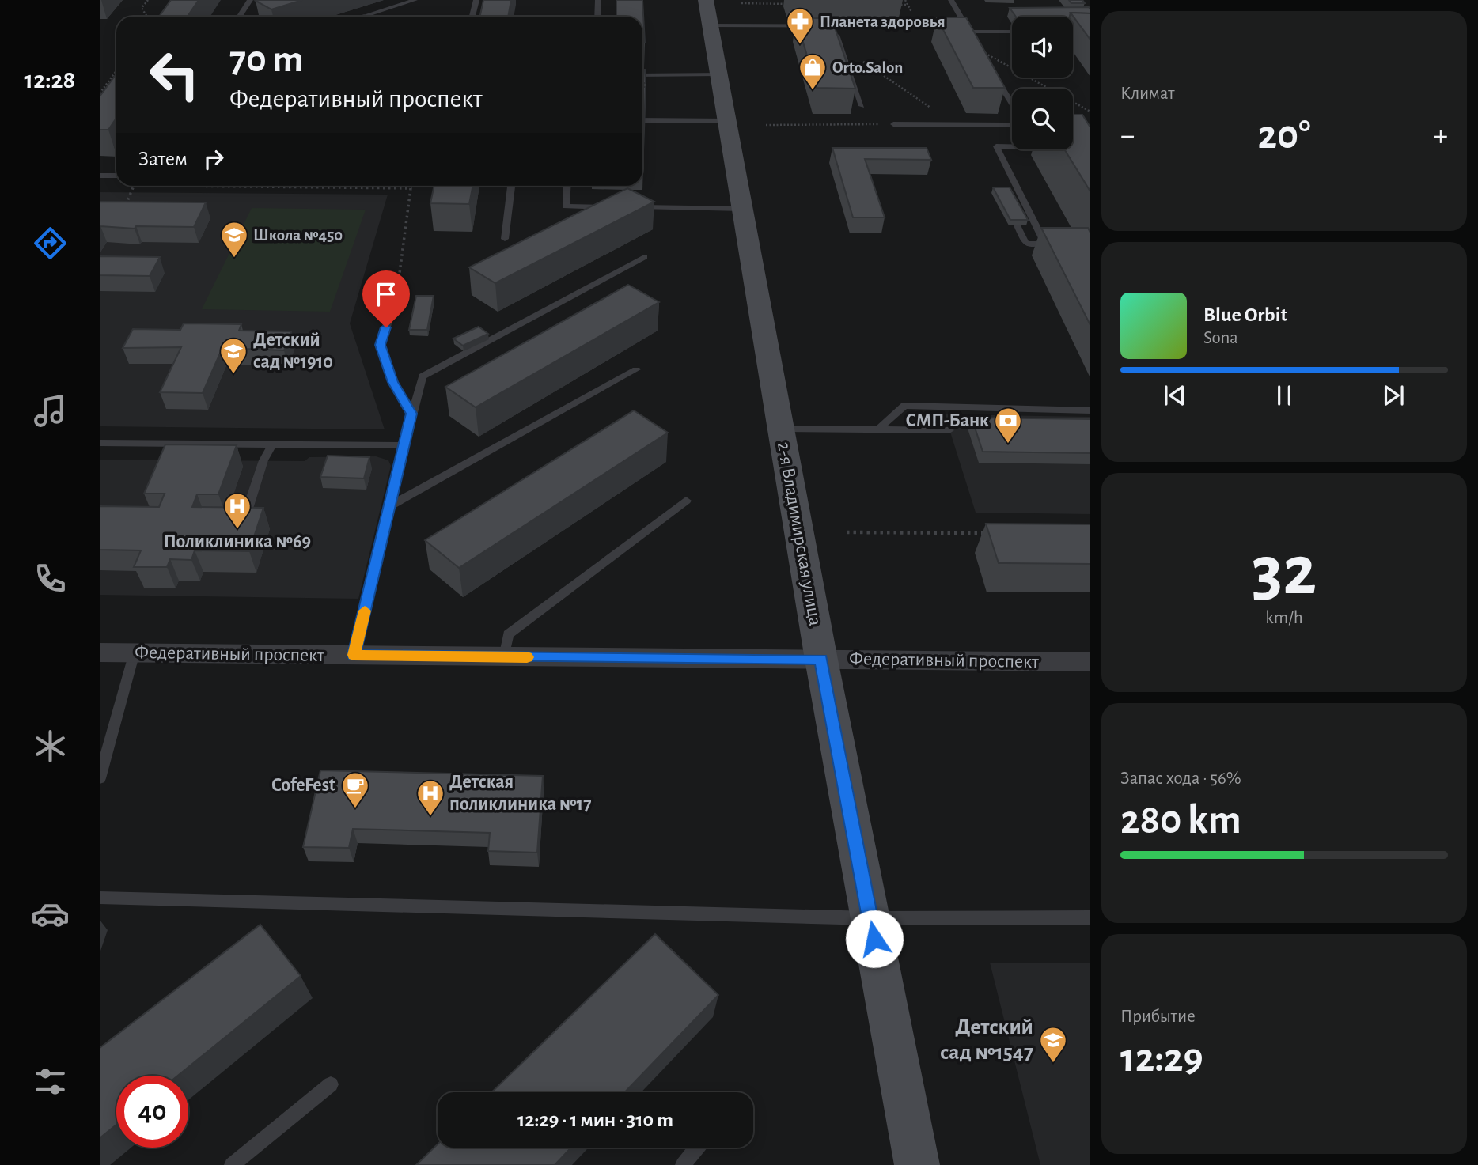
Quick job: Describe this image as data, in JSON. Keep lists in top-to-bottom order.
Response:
{
  "streets": {
    "street": ["2-я Владимирская улица", "Федеративный проспект"]
  },
  "crossings": [
    ["2-я Владимирская улица", "Федеративный проспект"]
  ],
  "places": {
    "pharmacy": ["Планета здоровья"],
    "shop": ["Orto.Salon"],
    "school or university": ["Школа №450", "Детский сад №1910", "Детский сад №1547"],
    "bank": ["СМП-Банк"],
    "hospital": ["Поликлиника №69", "Детская поликлиника №17"],
    "cafe": ["CofeFest"]
  },
  "page": {
    "tabs": "12:28",
    "tile": [
      "Климат",
      ["32", "km/h"],
      ["Запас хода · 56%", "280 km"],
      ["Прибытие", "12:29"]
    ],
    "turn": ["70 m", "Федеративный проспект"],
    "heat": ["−", "20°", "+"],
    "then": "Затем",
    "song": ["Blue Orbit", "Sona"],
    "limit": "40",
    "trip": "12:29 · 1 мин · 310 m"
  }
}
